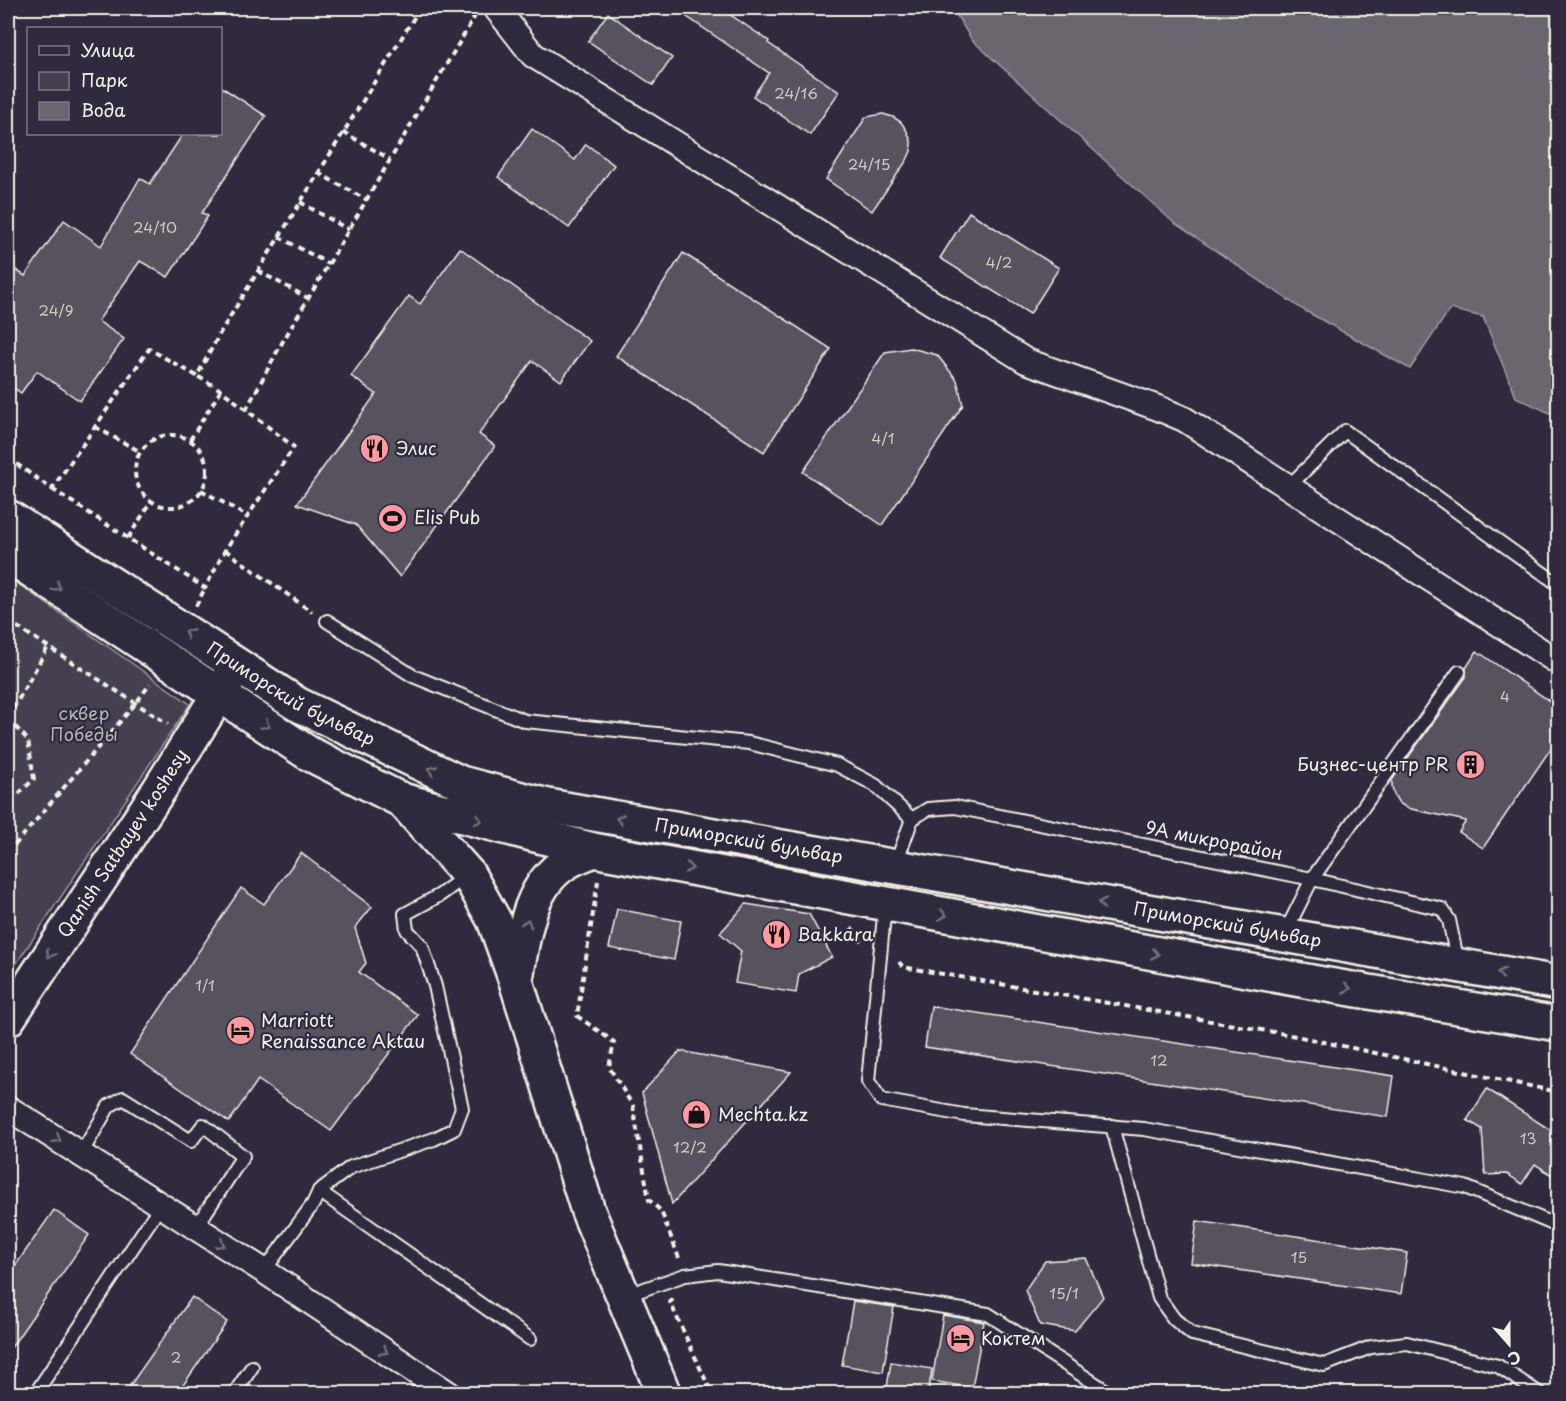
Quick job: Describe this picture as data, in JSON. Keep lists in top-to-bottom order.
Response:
{
  "streets": {
    "street": ["Приморский бульвар", "Qanish Satbayev koshesy"],
    "lane": ["9А микрорайон"]
  },
  "crossings": [
    ["Приморский бульвар", "9А микрорайон"],
    ["Приморский бульвар", "Qanish Satbayev koshesy"]
  ],
  "one_way": ["Qanish Satbayev koshesy"],
  "parks": ["сквер Победы"],
  "places": {
    "restaurant": ["Элис", "Bakkara"],
    "sports": ["Elis Pub"],
    "building": ["Бизнес-центр PR"],
    "hotel": ["Marriott Renaissance Aktau", "Коктем"],
    "shop": ["Mechta.kz"]
  },
  "house_numbers": [
    "24/16",
    "24/15",
    "24/10",
    "4/2",
    "24/9",
    "4/1",
    "4",
    "1/1",
    "12",
    "13",
    "12/2",
    "15",
    "15/1",
    "2"
  ],
  "legend": ["Улица", "Парк", "Вода"],
  "north": "bottom"
}
